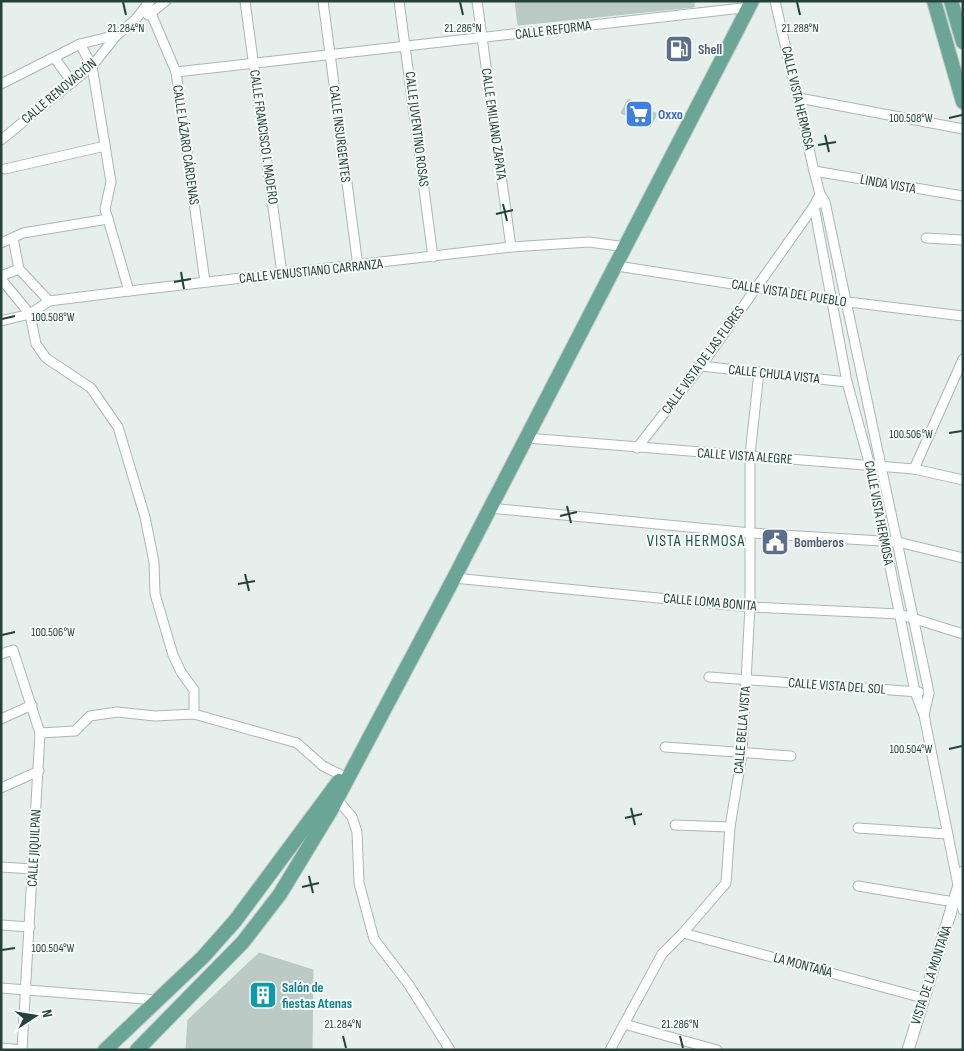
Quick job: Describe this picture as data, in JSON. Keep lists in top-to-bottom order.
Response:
{
  "streets": {
    "street": [
      "CALLE REFORMA",
      "CALLE RENOVACIÓN",
      "CALLE VISTA HERMOSA",
      "CALLE EMILIANO ZAPATA",
      "CALLE JUVENTINO ROSAS",
      "CALLE INSURGENTES",
      "CALLE FRANCISCO I. MADERO",
      "CALLE LÁZARO CÁRDENAS",
      "LINDA VISTA",
      "CALLE VENUSTIANO CARRANZA",
      "CALLE VISTA DEL PUEBLO",
      "CALLE VISTA DE LAS FLORES",
      "CALLE CHULA VISTA",
      "CALLE VISTA ALEGRE",
      "CALLE LOMA BONITA",
      "CALLE VISTA DEL SOL",
      "CALLE BELLA VISTA",
      "CALLE JIQUILPAN",
      "LA MONTAÑA",
      "VISTA DE LA MONTAÑA"
    ]
  },
  "crossings": [
    ["CALLE REFORMA", "CALLE EMILIANO ZAPATA"],
    ["CALLE REFORMA", "CALLE JUVENTINO ROSAS"],
    ["CALLE REFORMA", "CALLE INSURGENTES"],
    ["CALLE REFORMA", "CALLE FRANCISCO I. MADERO"],
    ["CALLE REFORMA", "CALLE LÁZARO CÁRDENAS"],
    ["CALLE RENOVACIÓN", "CALLE LÁZARO CÁRDENAS"],
    ["CALLE VISTA HERMOSA", "LINDA VISTA"],
    ["CALLE VISTA HERMOSA", "CALLE VISTA DEL PUEBLO"],
    ["CALLE VISTA HERMOSA", "CALLE VISTA DE LAS FLORES"],
    ["CALLE VISTA HERMOSA", "CALLE CHULA VISTA"],
    ["CALLE VISTA HERMOSA", "CALLE VISTA ALEGRE"],
    ["CALLE VISTA HERMOSA", "CALLE LOMA BONITA"],
    ["CALLE VISTA HERMOSA", "CALLE VISTA DEL SOL"],
    ["CALLE VISTA HERMOSA", "VISTA DE LA MONTAÑA"],
    ["CALLE EMILIANO ZAPATA", "CALLE VENUSTIANO CARRANZA"],
    ["CALLE JUVENTINO ROSAS", "CALLE VENUSTIANO CARRANZA"],
    ["CALLE INSURGENTES", "CALLE VENUSTIANO CARRANZA"],
    ["CALLE FRANCISCO I. MADERO", "CALLE VENUSTIANO CARRANZA"],
    ["CALLE LÁZARO CÁRDENAS", "CALLE VENUSTIANO CARRANZA"],
    ["CALLE VISTA DEL PUEBLO", "CALLE VISTA DE LAS FLORES"],
    ["CALLE VISTA DE LAS FLORES", "CALLE CHULA VISTA"],
    ["CALLE VISTA DE LAS FLORES", "CALLE VISTA ALEGRE"],
    ["CALLE CHULA VISTA", "CALLE BELLA VISTA"],
    ["CALLE VISTA ALEGRE", "CALLE BELLA VISTA"],
    ["CALLE LOMA BONITA", "CALLE BELLA VISTA"],
    ["CALLE VISTA DEL SOL", "CALLE BELLA VISTA"],
    ["CALLE BELLA VISTA", "LA MONTAÑA"],
    ["LA MONTAÑA", "VISTA DE LA MONTAÑA"]
  ],
  "districts": ["VISTA HERMOSA"],
  "places": {
    "fuel station": ["Shell"],
    "supermarket": ["Oxxo"],
    "public building": ["Bomberos"],
    "building": ["Salón de fiestas Atenas"]
  },
  "north": "right",
  "coordinates": [
    "21.284°N",
    "21.286°N",
    "21.288°N",
    "100.508°W",
    "100.506°W",
    "100.504°W"
  ]
}
